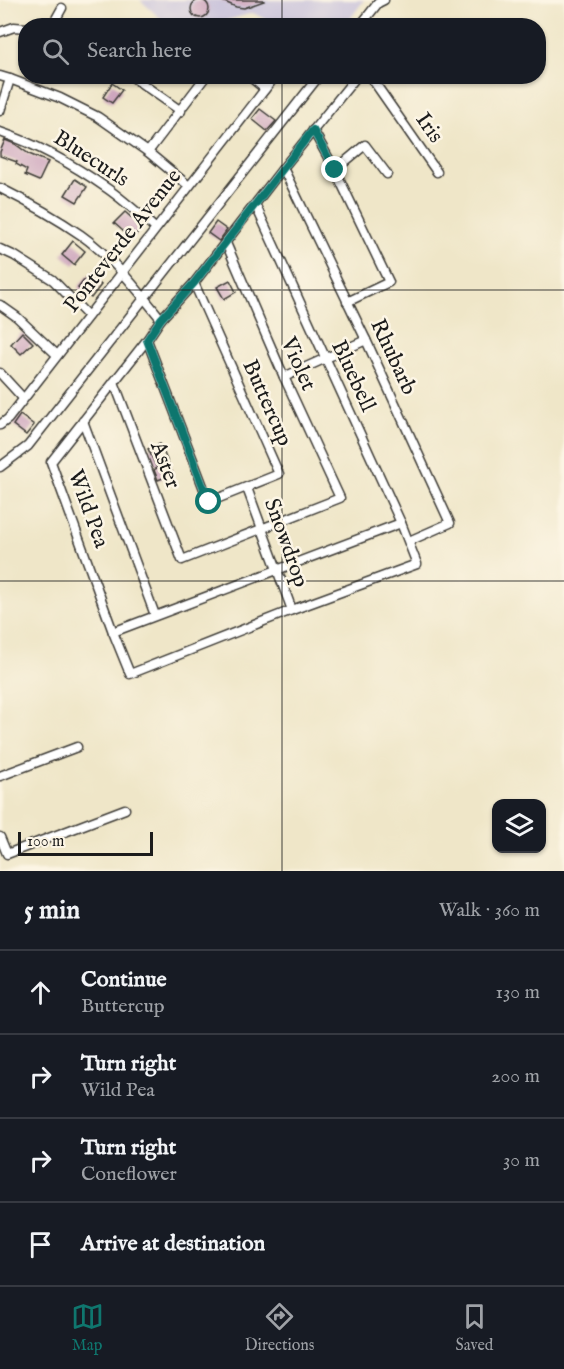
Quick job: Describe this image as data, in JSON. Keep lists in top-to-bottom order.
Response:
{
  "streets": {
    "street": [
      "Iris",
      "Bluecurls",
      "Ponteverde Avenue",
      "Rhubarb",
      "Violet",
      "Bluebell",
      "Buttercup",
      "Aster",
      "Wild Pea",
      "Snowdrop"
    ]
  },
  "crossings": [
    ["Bluecurls", "Ponteverde Avenue"],
    ["Rhubarb", "Bluebell"],
    ["Rhubarb", "Wild Pea"],
    ["Violet", "Aster"],
    ["Violet", "Wild Pea"],
    ["Violet", "Snowdrop"],
    ["Bluebell", "Wild Pea"],
    ["Buttercup", "Wild Pea"],
    ["Buttercup", "Snowdrop"],
    ["Aster", "Wild Pea"],
    ["Aster", "Snowdrop"],
    ["Wild Pea", "Snowdrop"]
  ],
  "scale_bar": "100 m",
  "page": {
    "search": "Search here",
    "scale": "100 m",
    "heading": ["5 min", "Walk · 360 m"],
    "list": [
      ["Continue", "Buttercup", "130 m"],
      ["Turn right", "Wild Pea", "200 m"],
      ["Turn right", "Coneflower", "30 m"],
      "Arrive at destination"
    ],
    "nav": ["Map", "Directions", "Saved"]
  }
}
